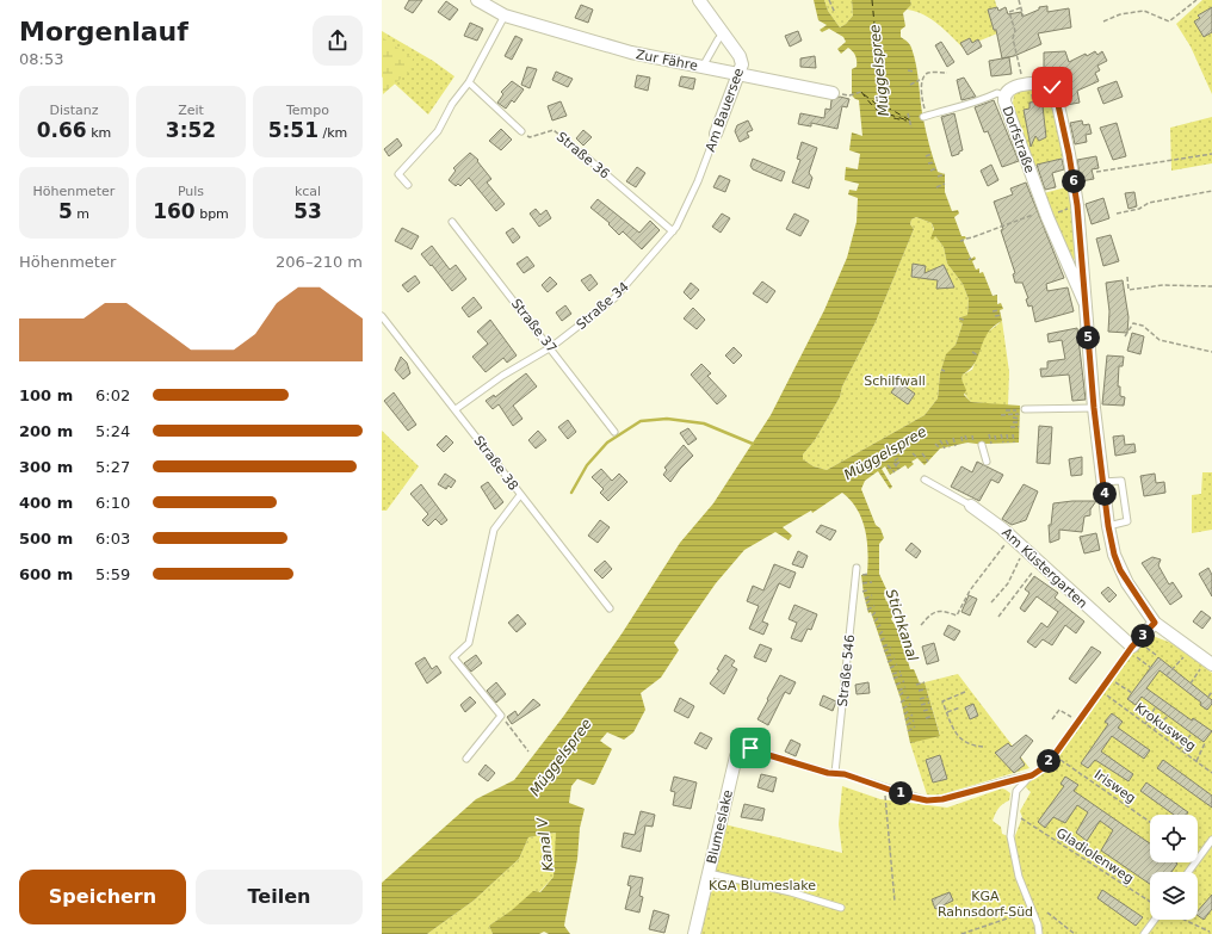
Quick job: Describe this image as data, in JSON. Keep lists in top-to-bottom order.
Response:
{
  "streets": {
    "street": [
      "Zur Fähre",
      "Am Bauersee",
      "Dorfstraße",
      "Am Küstergarten",
      "Blumeslake"
    ],
    "lane": [
      "Straße 36",
      "Straße 34",
      "Straße 37",
      "Straße 38",
      "Straße 546"
    ],
    "path": ["Krokusweg", "Irisweg", "Gladiolenweg"]
  },
  "crossings": [
    ["Zur Fähre", "Am Bauersee"],
    ["Am Bauersee", "Straße 34"],
    ["Straße 36", "Straße 34"],
    ["Straße 34", "Straße 37"],
    ["Straße 34", "Straße 38"]
  ],
  "water": ["Müggelspree", "Stichkanal", "Kanal V"],
  "parks": ["Schilfwall", "KGA Blumeslake", "KGA Rahnsdorf-Süd"],
  "page": {
    "heading": ["Morgenlauf", "08:53"],
    "stats": [
      ["Distanz", "0.66 km"],
      ["Zeit", "3:52"],
      ["Tempo", "5:51 /km"],
      ["Höhenmeter", "5 m"],
      ["Puls", "160 bpm"],
      ["kcal", "53"]
    ],
    "pins": [
      "6",
      "5",
      "4",
      "3",
      "2",
      "1"
    ],
    "chart": ["Höhenmeter", "206–210 m"],
    "list": [
      {
        "name": "100 m",
        "note": "6:02"
      },
      {
        "name": "200 m",
        "note": "5:24"
      },
      {
        "name": "300 m",
        "note": "5:27"
      },
      {
        "name": "400 m",
        "note": "6:10"
      },
      {
        "name": "500 m",
        "note": "6:03"
      },
      {
        "name": "600 m",
        "note": "5:59"
      }
    ],
    "buttons": ["Speichern", "Teilen"]
  }
}
